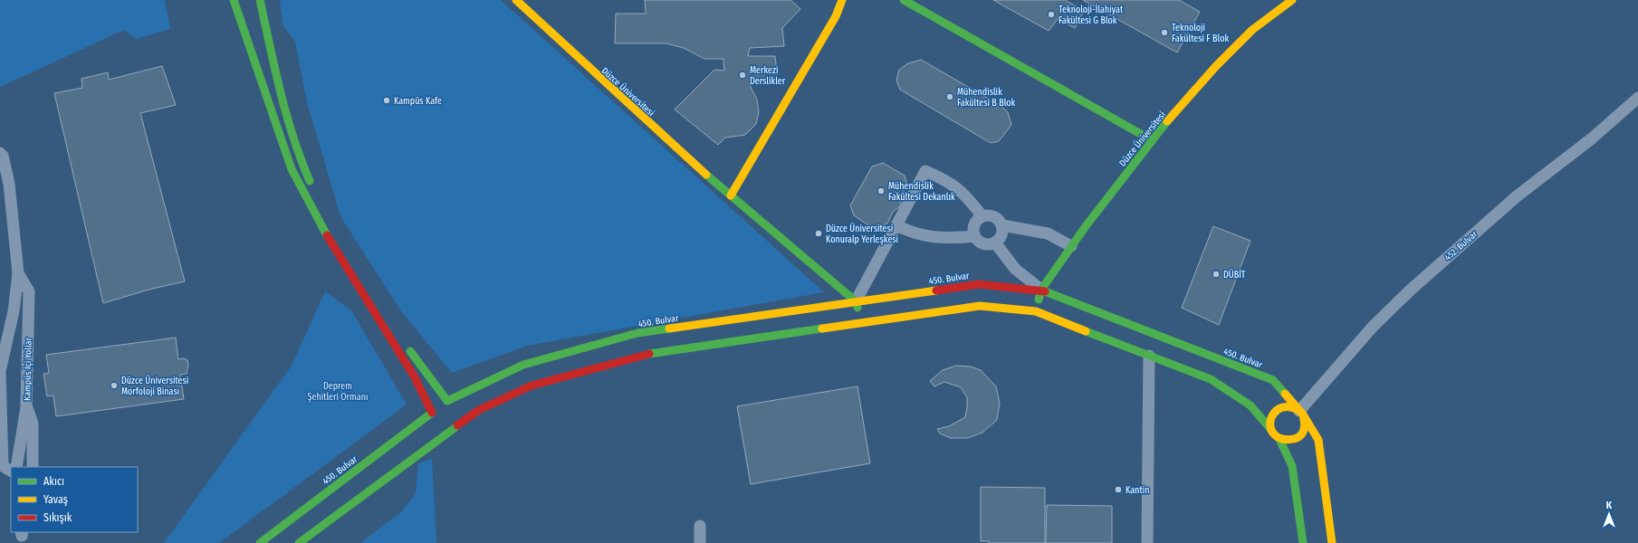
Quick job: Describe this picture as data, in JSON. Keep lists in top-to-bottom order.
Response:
{
  "streets": {
    "street": [
      "Düzce Üniversitesi",
      "452. Bulvar",
      "450. Bulvar",
      "Kampüs İçi Yollar"
    ]
  },
  "crossings": [
    ["Düzce Üniversitesi", "450. Bulvar"],
    ["452. Bulvar", "450. Bulvar"]
  ],
  "parks": ["Deprem Şehitleri Ormanı"],
  "places": [
    "Teknoloji-İlahiyat Fakültesi G Blok",
    "Teknoloji Fakültesi F Blok",
    "Merkezi Derslikler",
    "Mühendislik Fakültesi B Blok",
    "Kampüs Kafe",
    "Mühendislik Fakültesi Dekanlık",
    "Düzce Üniversitesi Konuralp Yerleşkesi",
    "DÜBİT",
    "Düzce Üniversitesi Morfoloji Binası",
    "Kantin"
  ],
  "legend": ["Akıcı", "Yavaş", "Sıkışık"],
  "north": "top"
}
